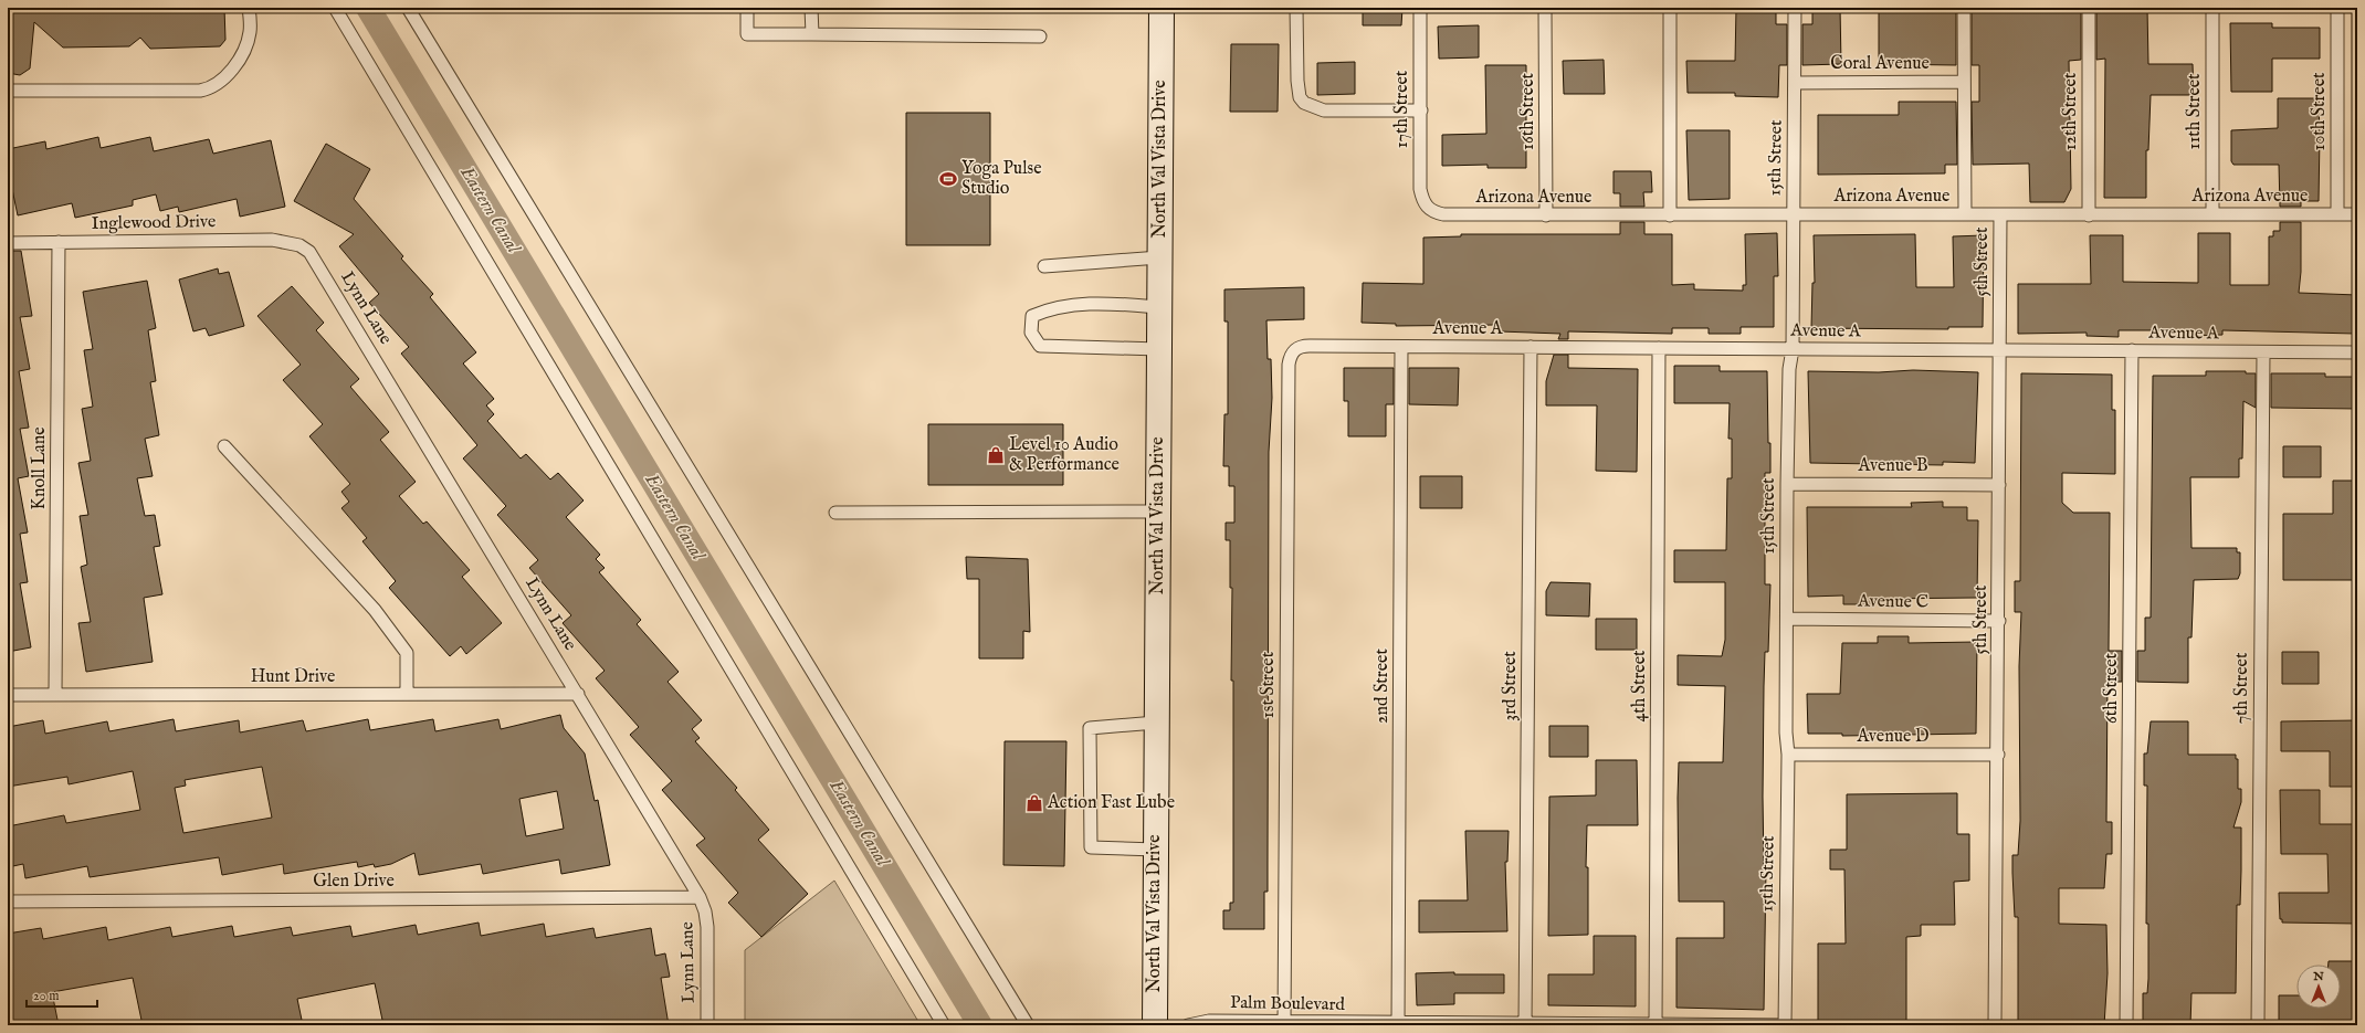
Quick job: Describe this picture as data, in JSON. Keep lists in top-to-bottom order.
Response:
{
  "streets": {
    "main road": ["North Val Vista Drive"],
    "lane": [
      "Coral Avenue",
      "17th Street",
      "16th Street",
      "12th Street",
      "11th Street",
      "10th Street",
      "15th Street",
      "Arizona Avenue",
      "Inglewood Drive",
      "5th Street",
      "Lynn Lane",
      "Avenue A",
      "Avenue B",
      "Knoll Lane",
      "Avenue C",
      "Hunt Drive",
      "1st Street",
      "2nd Street",
      "3rd Street",
      "4th Street",
      "6th Street",
      "7th Street",
      "Avenue D",
      "Glen Drive",
      "Palm Boulevard"
    ]
  },
  "crossings": [
    ["Coral Avenue", "15th Street"],
    ["Coral Avenue", "5th Street"],
    ["17th Street", "Arizona Avenue"],
    ["16th Street", "Arizona Avenue"],
    ["12th Street", "Arizona Avenue"],
    ["11th Street", "Arizona Avenue"],
    ["10th Street", "Arizona Avenue"],
    ["15th Street", "Arizona Avenue"],
    ["15th Street", "Avenue A"],
    ["15th Street", "Avenue B"],
    ["15th Street", "Avenue C"],
    ["15th Street", "Avenue D"],
    ["15th Street", "Palm Boulevard"],
    ["Arizona Avenue", "5th Street"],
    ["Inglewood Drive", "Lynn Lane"],
    ["Inglewood Drive", "Knoll Lane"],
    ["5th Street", "Avenue A"],
    ["5th Street", "Avenue B"],
    ["5th Street", "Avenue C"],
    ["5th Street", "Avenue D"],
    ["Lynn Lane", "Hunt Drive"],
    ["Lynn Lane", "Glen Drive"],
    ["Avenue A", "1st Street"],
    ["Avenue A", "2nd Street"],
    ["Avenue A", "3rd Street"],
    ["Avenue A", "4th Street"],
    ["Avenue A", "6th Street"],
    ["Avenue A", "7th Street"],
    ["Knoll Lane", "Hunt Drive"],
    ["1st Street", "Palm Boulevard"],
    ["2nd Street", "Palm Boulevard"],
    ["3rd Street", "Palm Boulevard"],
    ["4th Street", "Palm Boulevard"]
  ],
  "water": ["Eastern Canal"],
  "places": {
    "sports": ["Yoga Pulse Studio"],
    "shop": ["Level 10 Audio & Performance", "Action Fast Lube"]
  },
  "scale_bar": "20 m",
  "north": "top"
}
